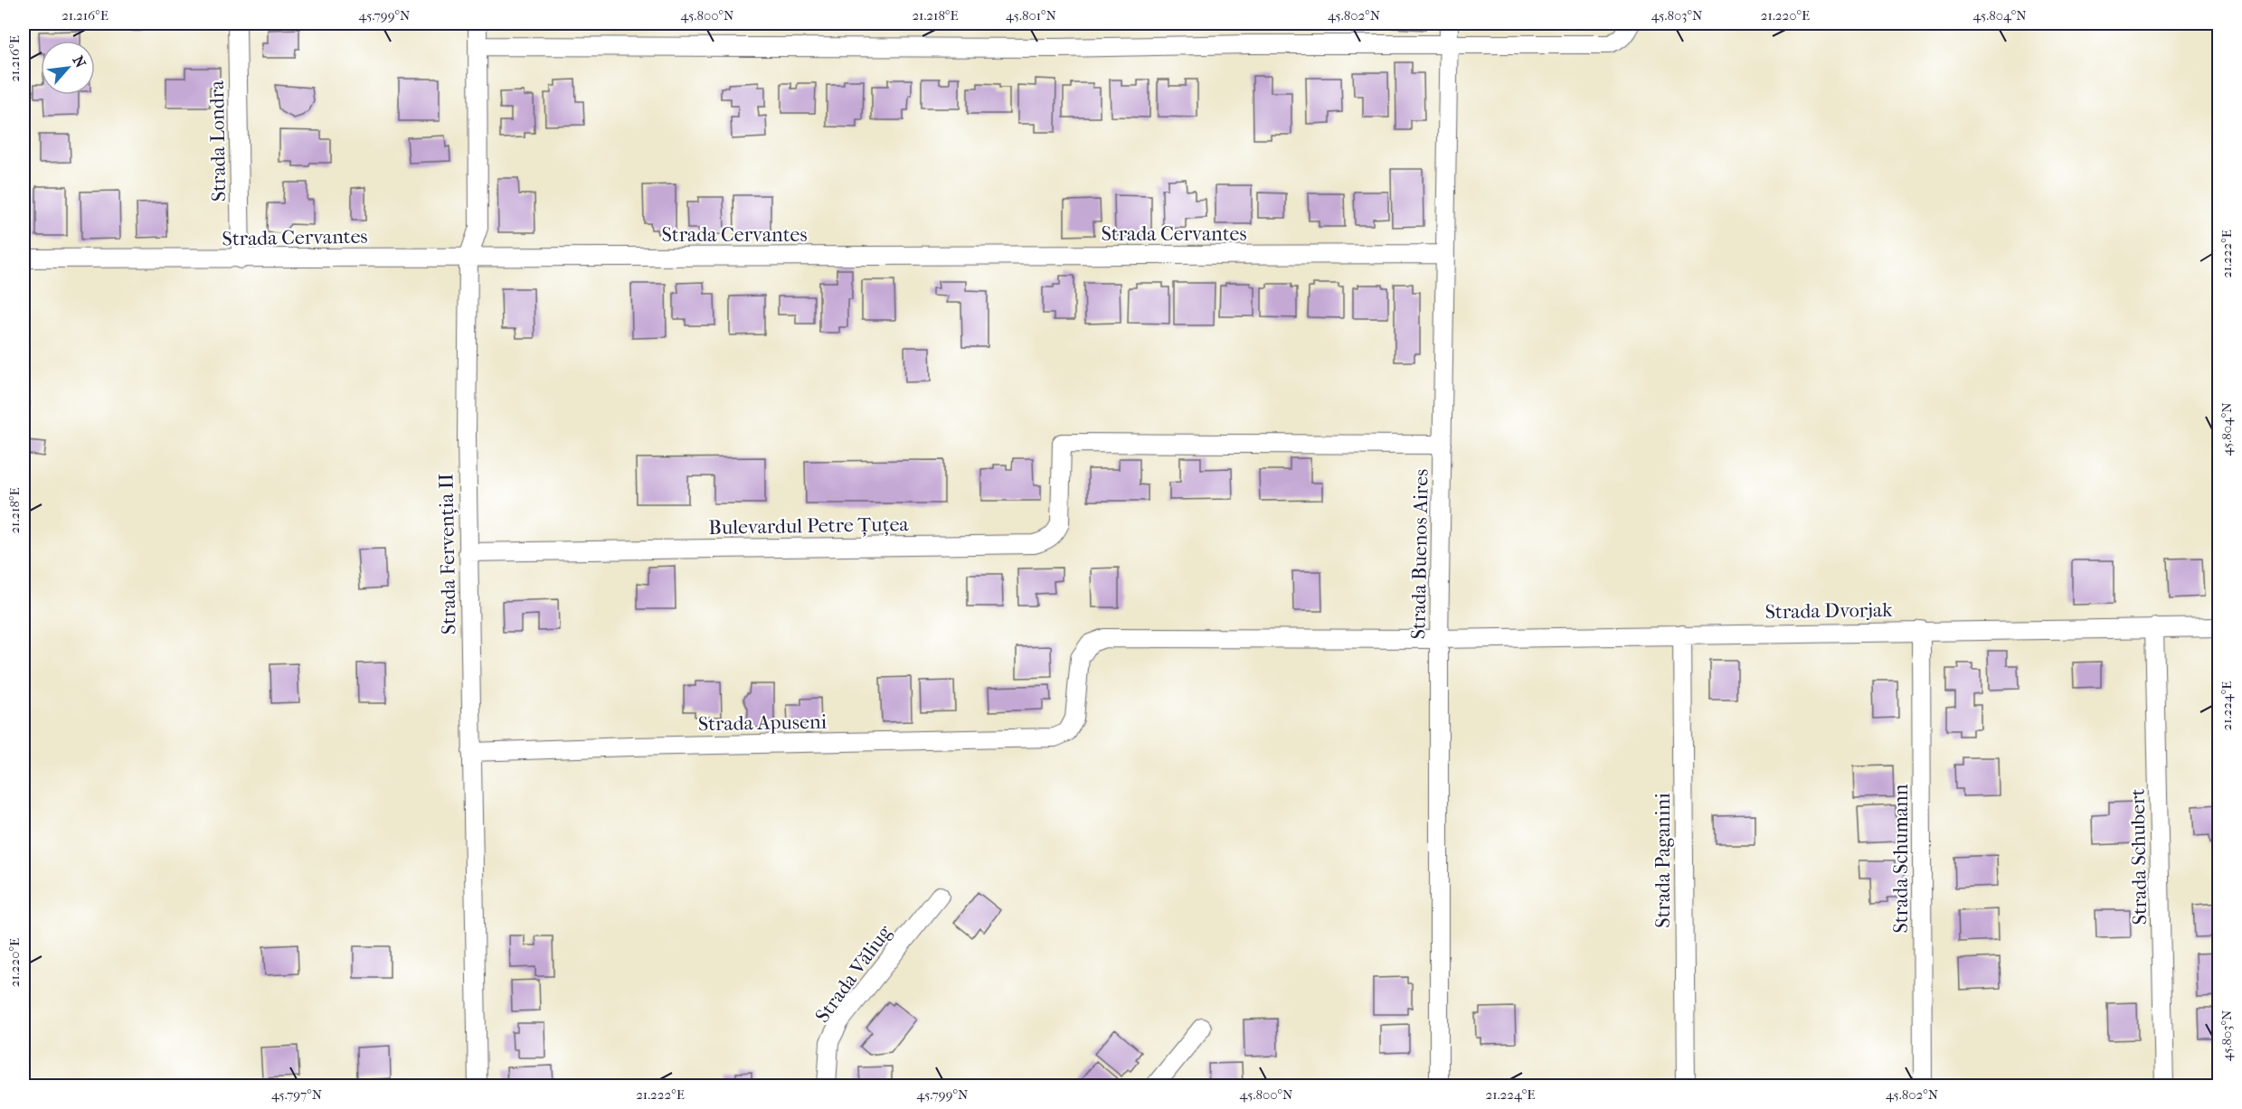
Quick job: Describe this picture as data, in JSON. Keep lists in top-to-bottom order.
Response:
{
  "streets": {
    "street": [
      "Strada Londra",
      "Strada Cervantes",
      "Bulevardul Petre Țuțea",
      "Strada Fervenția II",
      "Strada Buenos Aires",
      "Strada Dvorjak",
      "Strada Apuseni",
      "Strada Schubert",
      "Strada Schumann",
      "Strada Paganini",
      "Strada Văliug"
    ]
  },
  "crossings": [
    ["Strada Londra", "Strada Cervantes"],
    ["Strada Cervantes", "Strada Fervenția II"],
    ["Strada Cervantes", "Strada Buenos Aires"],
    ["Bulevardul Petre Țuțea", "Strada Fervenția II"],
    ["Bulevardul Petre Țuțea", "Strada Buenos Aires"],
    ["Strada Fervenția II", "Strada Apuseni"],
    ["Strada Buenos Aires", "Strada Dvorjak"],
    ["Strada Dvorjak", "Strada Apuseni"],
    ["Strada Dvorjak", "Strada Schubert"],
    ["Strada Dvorjak", "Strada Schumann"],
    ["Strada Dvorjak", "Strada Paganini"]
  ],
  "north": "top right",
  "coordinates": [
    "21.216°E",
    "45.799°N",
    "45.800°N",
    "21.218°E",
    "45.801°N",
    "45.802°N",
    "45.803°N",
    "21.220°E",
    "45.804°N",
    "21.222°E",
    "21.224°E",
    "45.797°N"
  ]
}
